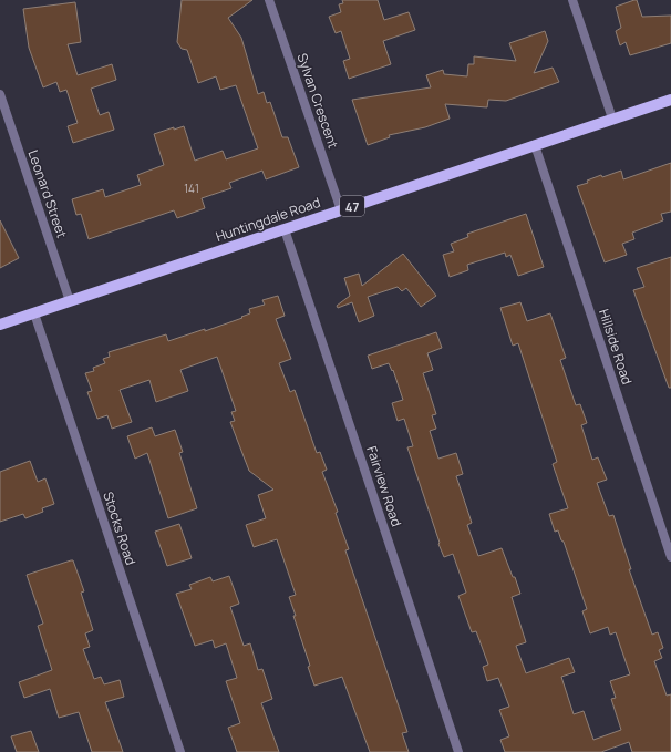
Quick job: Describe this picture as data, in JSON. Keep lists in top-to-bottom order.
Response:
{
  "streets": {
    "main road": ["47", "Huntingdale Road"],
    "street": [
      "Sylvan Crescent",
      "Leonard Street",
      "Hillside Road",
      "Fairview Road",
      "Stocks Road"
    ]
  },
  "crossings": [
    ["Sylvan Crescent", "Huntingdale Road"],
    ["Leonard Street", "Huntingdale Road"],
    ["Huntingdale Road", "Hillside Road"],
    ["Huntingdale Road", "Fairview Road"],
    ["Huntingdale Road", "Stocks Road"]
  ],
  "house_numbers": ["141"]
}
